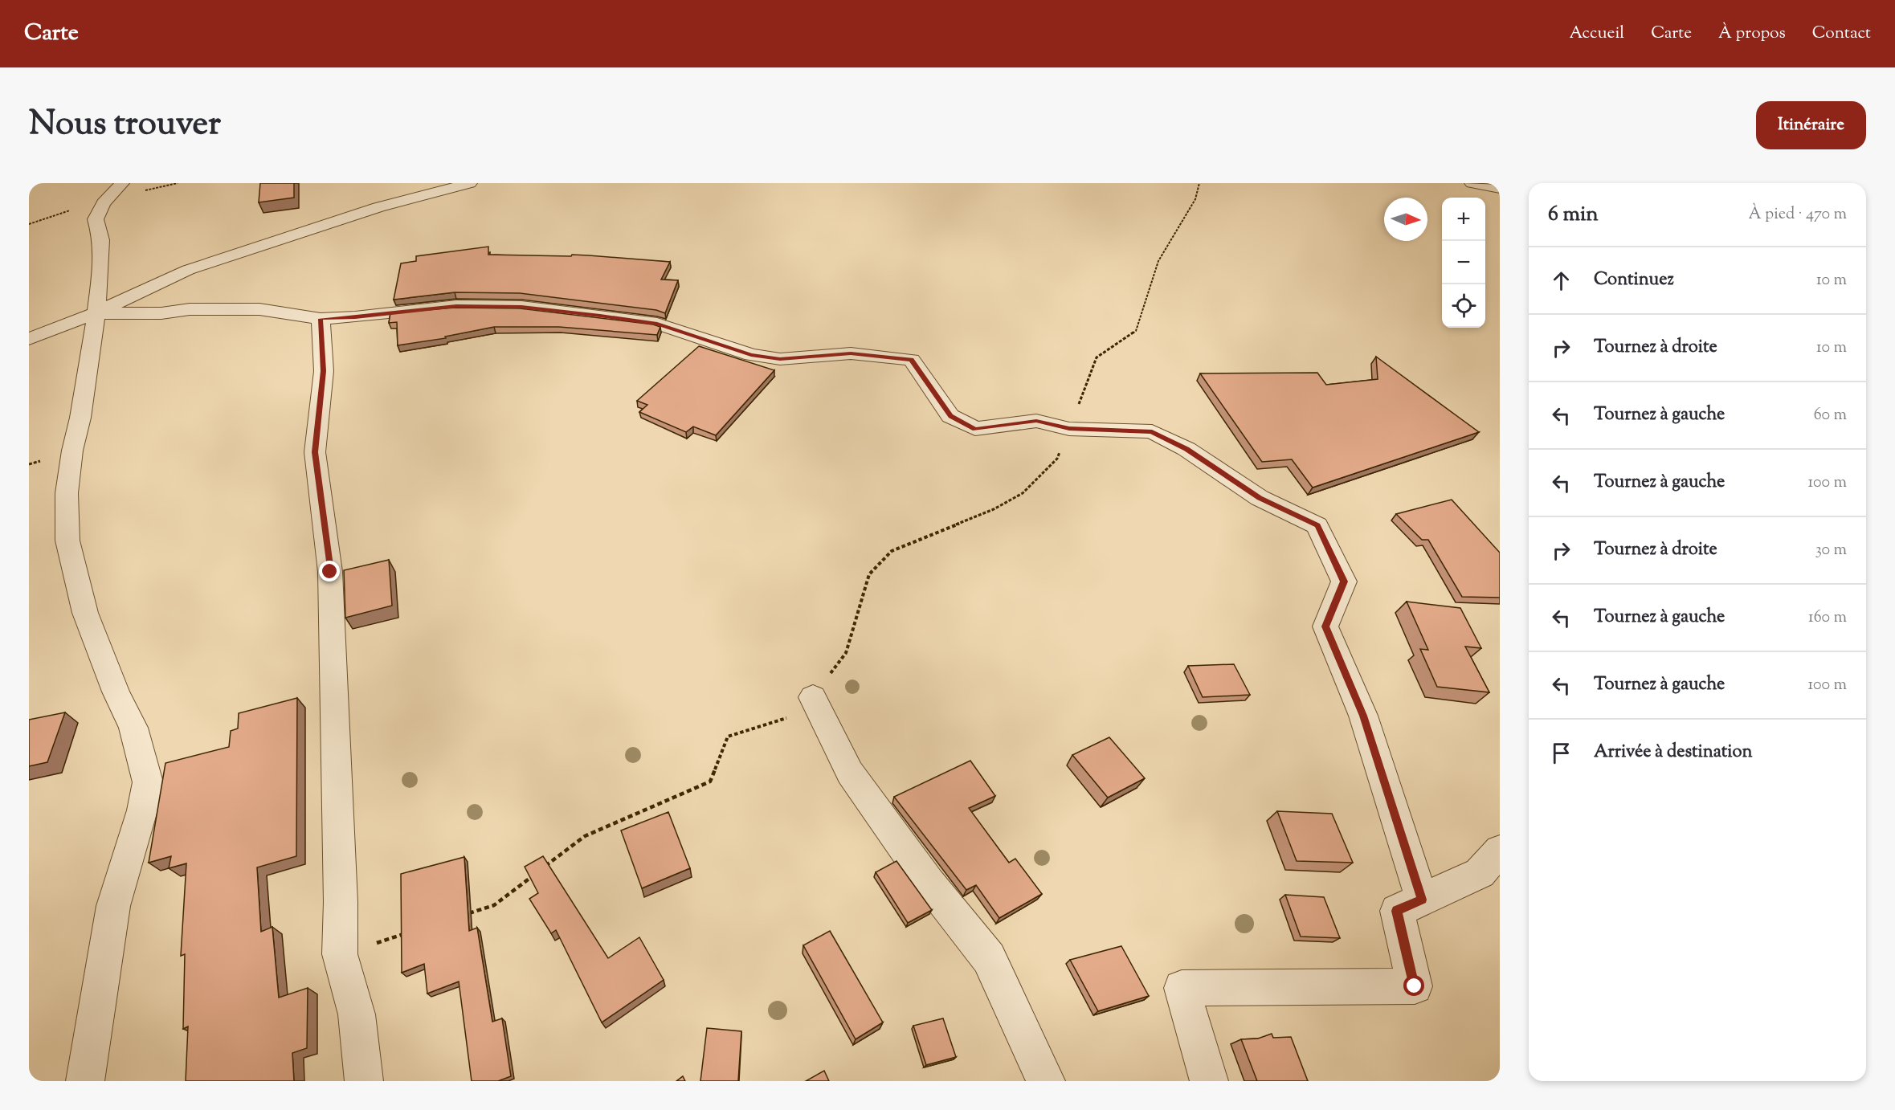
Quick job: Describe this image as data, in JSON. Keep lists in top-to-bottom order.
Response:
{
  "north": "right",
  "page": {
    "header": "Carte",
    "nav": [
      "Accueil",
      "Carte",
      "À propos",
      "Contact"
    ],
    "title": "Nous trouver",
    "buttons": "Itinéraire",
    "heading": ["6 min", "À pied · 470 m"],
    "map_buttons": ["+", "−"],
    "list": [
      ["Continuez", "10 m"],
      ["Tournez à droite", "10 m"],
      ["Tournez à gauche", "60 m"],
      ["Tournez à gauche", "100 m"],
      ["Tournez à droite", "30 m"],
      ["Tournez à gauche", "160 m"],
      ["Tournez à gauche", "100 m"],
      "Arrivée à destination"
    ]
  }
}
